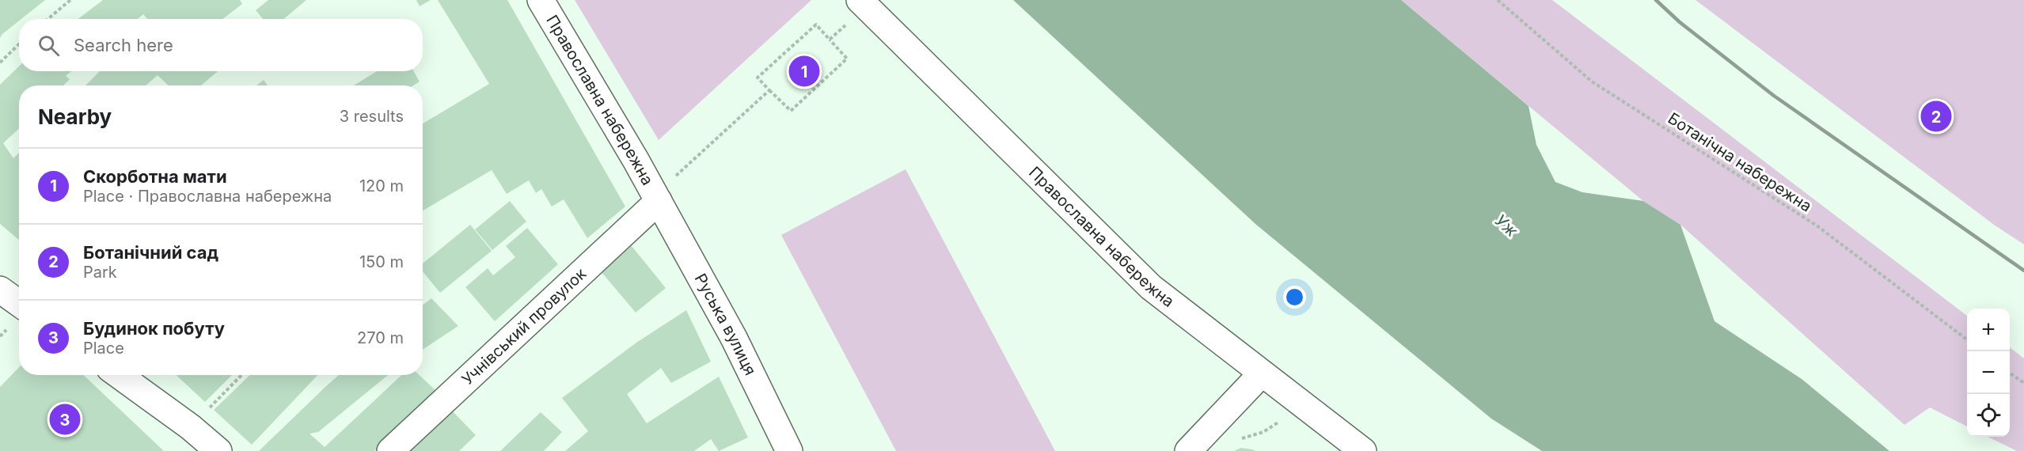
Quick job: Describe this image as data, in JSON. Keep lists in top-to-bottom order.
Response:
{
  "streets": {
    "street": ["Православна набережна", "Руська вулиця", "Учнівський провулок"],
    "path": ["Ботанічна набережна"]
  },
  "crossings": [
    ["Православна набережна", "Руська вулиця"],
    ["Православна набережна", "Учнівський провулок"],
    ["Руська вулиця", "Учнівський провулок"]
  ],
  "water": ["Уж"],
  "page": {
    "search": "Search here",
    "pins": ["1", "2", "3"],
    "heading": ["Nearby", "3 results"],
    "list": [
      {
        "mark": "1",
        "name": "Скорботна мати",
        "note": "Place · Православна набережна",
        "value": "120 m"
      },
      {
        "mark": "2",
        "name": "Ботанічний сад",
        "note": "Park",
        "value": "150 m"
      },
      {
        "mark": "3",
        "name": "Будинок побуту",
        "note": "Place",
        "value": "270 m"
      }
    ],
    "map_buttons": ["+", "−"]
  }
}
